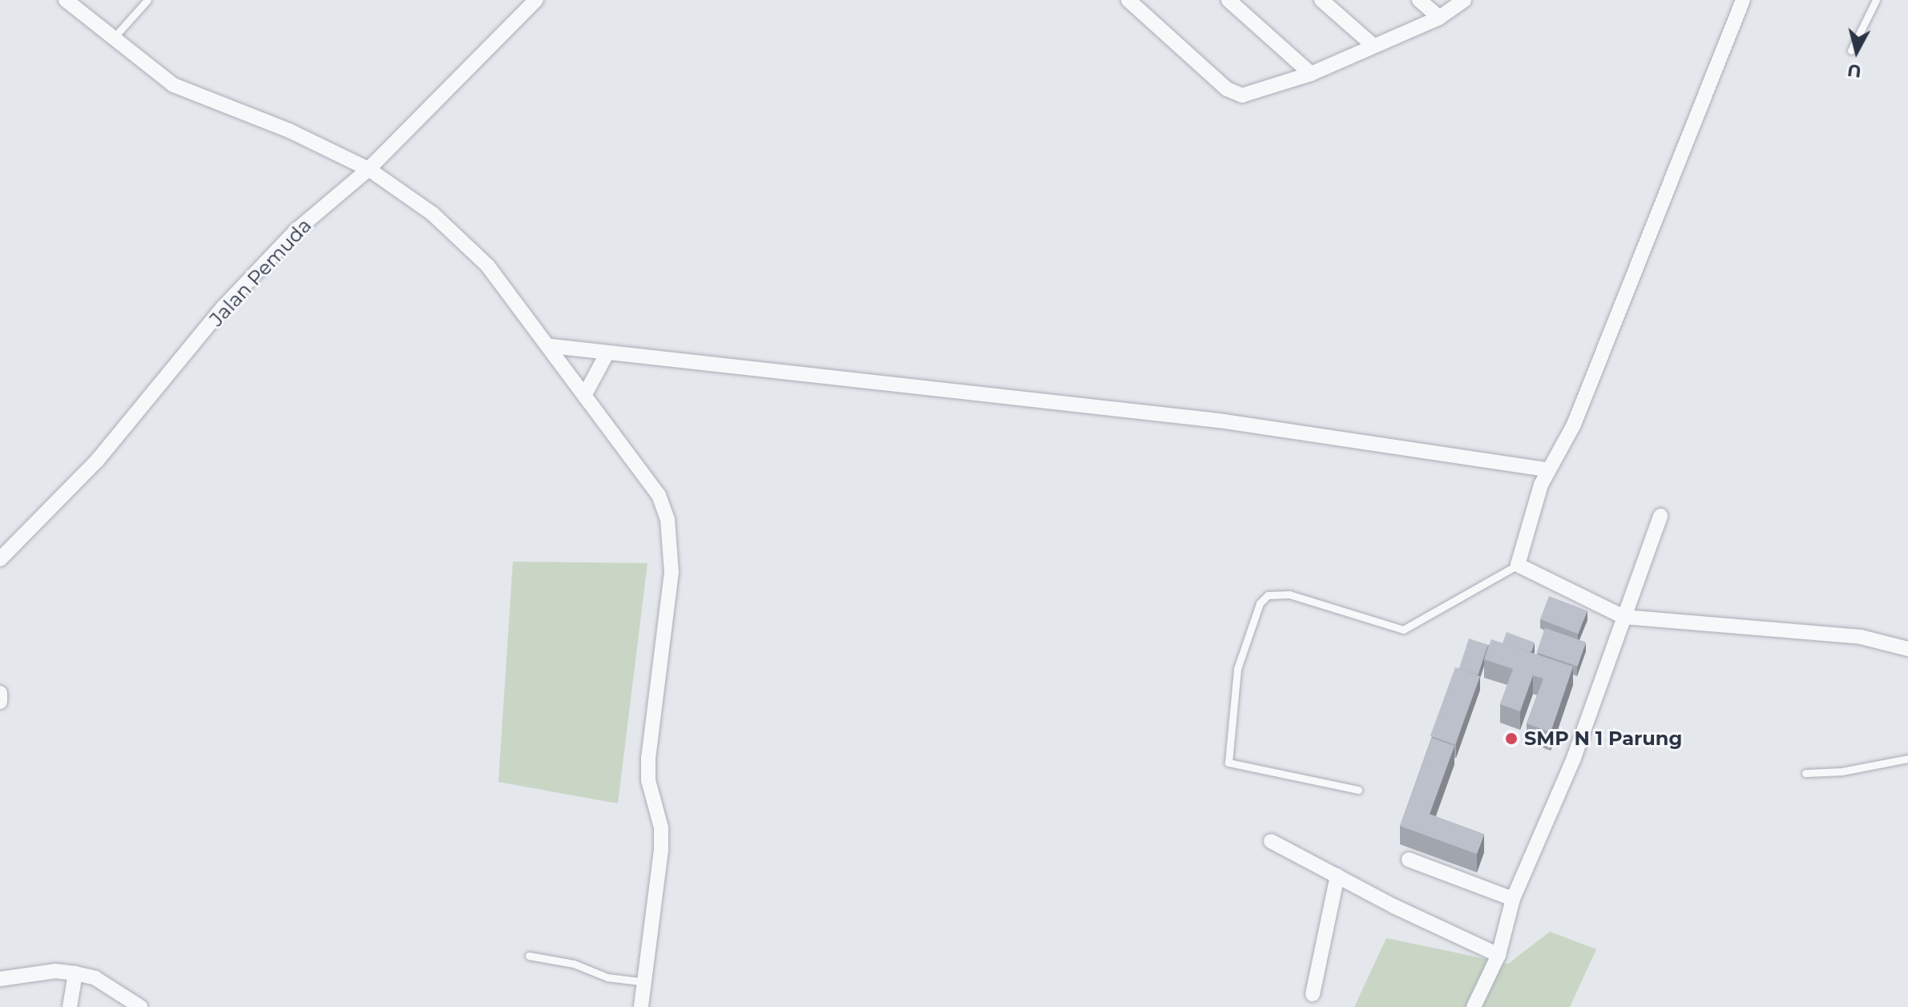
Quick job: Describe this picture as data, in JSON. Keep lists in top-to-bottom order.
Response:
{
  "streets": {
    "street": ["Jalan Pemuda"]
  },
  "places": ["SMP N 1 Parung"],
  "north": "bottom"
}
